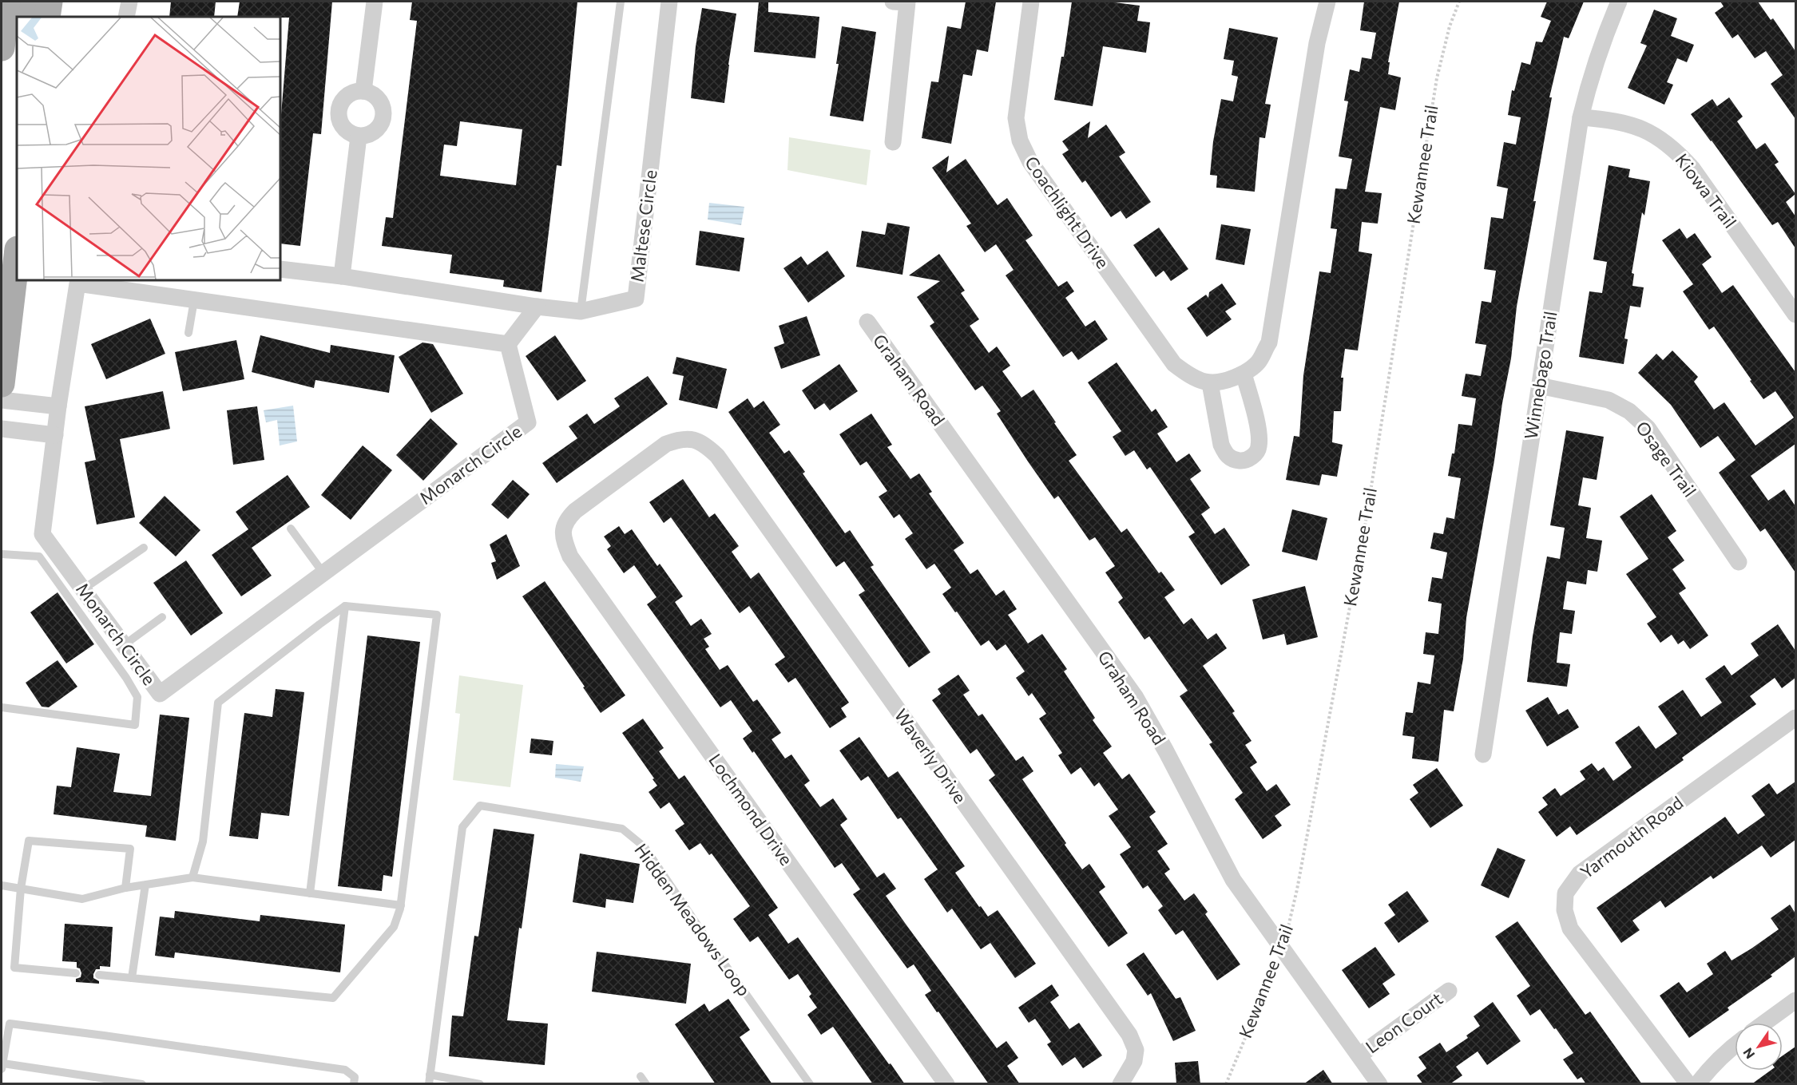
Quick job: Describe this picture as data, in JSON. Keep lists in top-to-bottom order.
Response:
{
  "streets": {
    "street": [
      "Kiowa Trail",
      "Coachlight Drive",
      "Maltese Circle",
      "Winnebago Trail",
      "Graham Road",
      "Osage Trail",
      "Monarch Circle",
      "Waverly Drive",
      "Lochmond Drive",
      "Yarmouth Road",
      "Leon Court"
    ],
    "lane": ["Hidden Meadows Loop"],
    "path": ["Kewannee Trail"]
  },
  "crossings": [
    ["Kewannee Trail", "Graham Road"],
    ["Kiowa Trail", "Winnebago Trail"],
    ["Winnebago Trail", "Osage Trail"],
    ["Graham Road", "Leon Court"],
    ["Waverly Drive", "Lochmond Drive"]
  ],
  "north": "bottom left"
}
